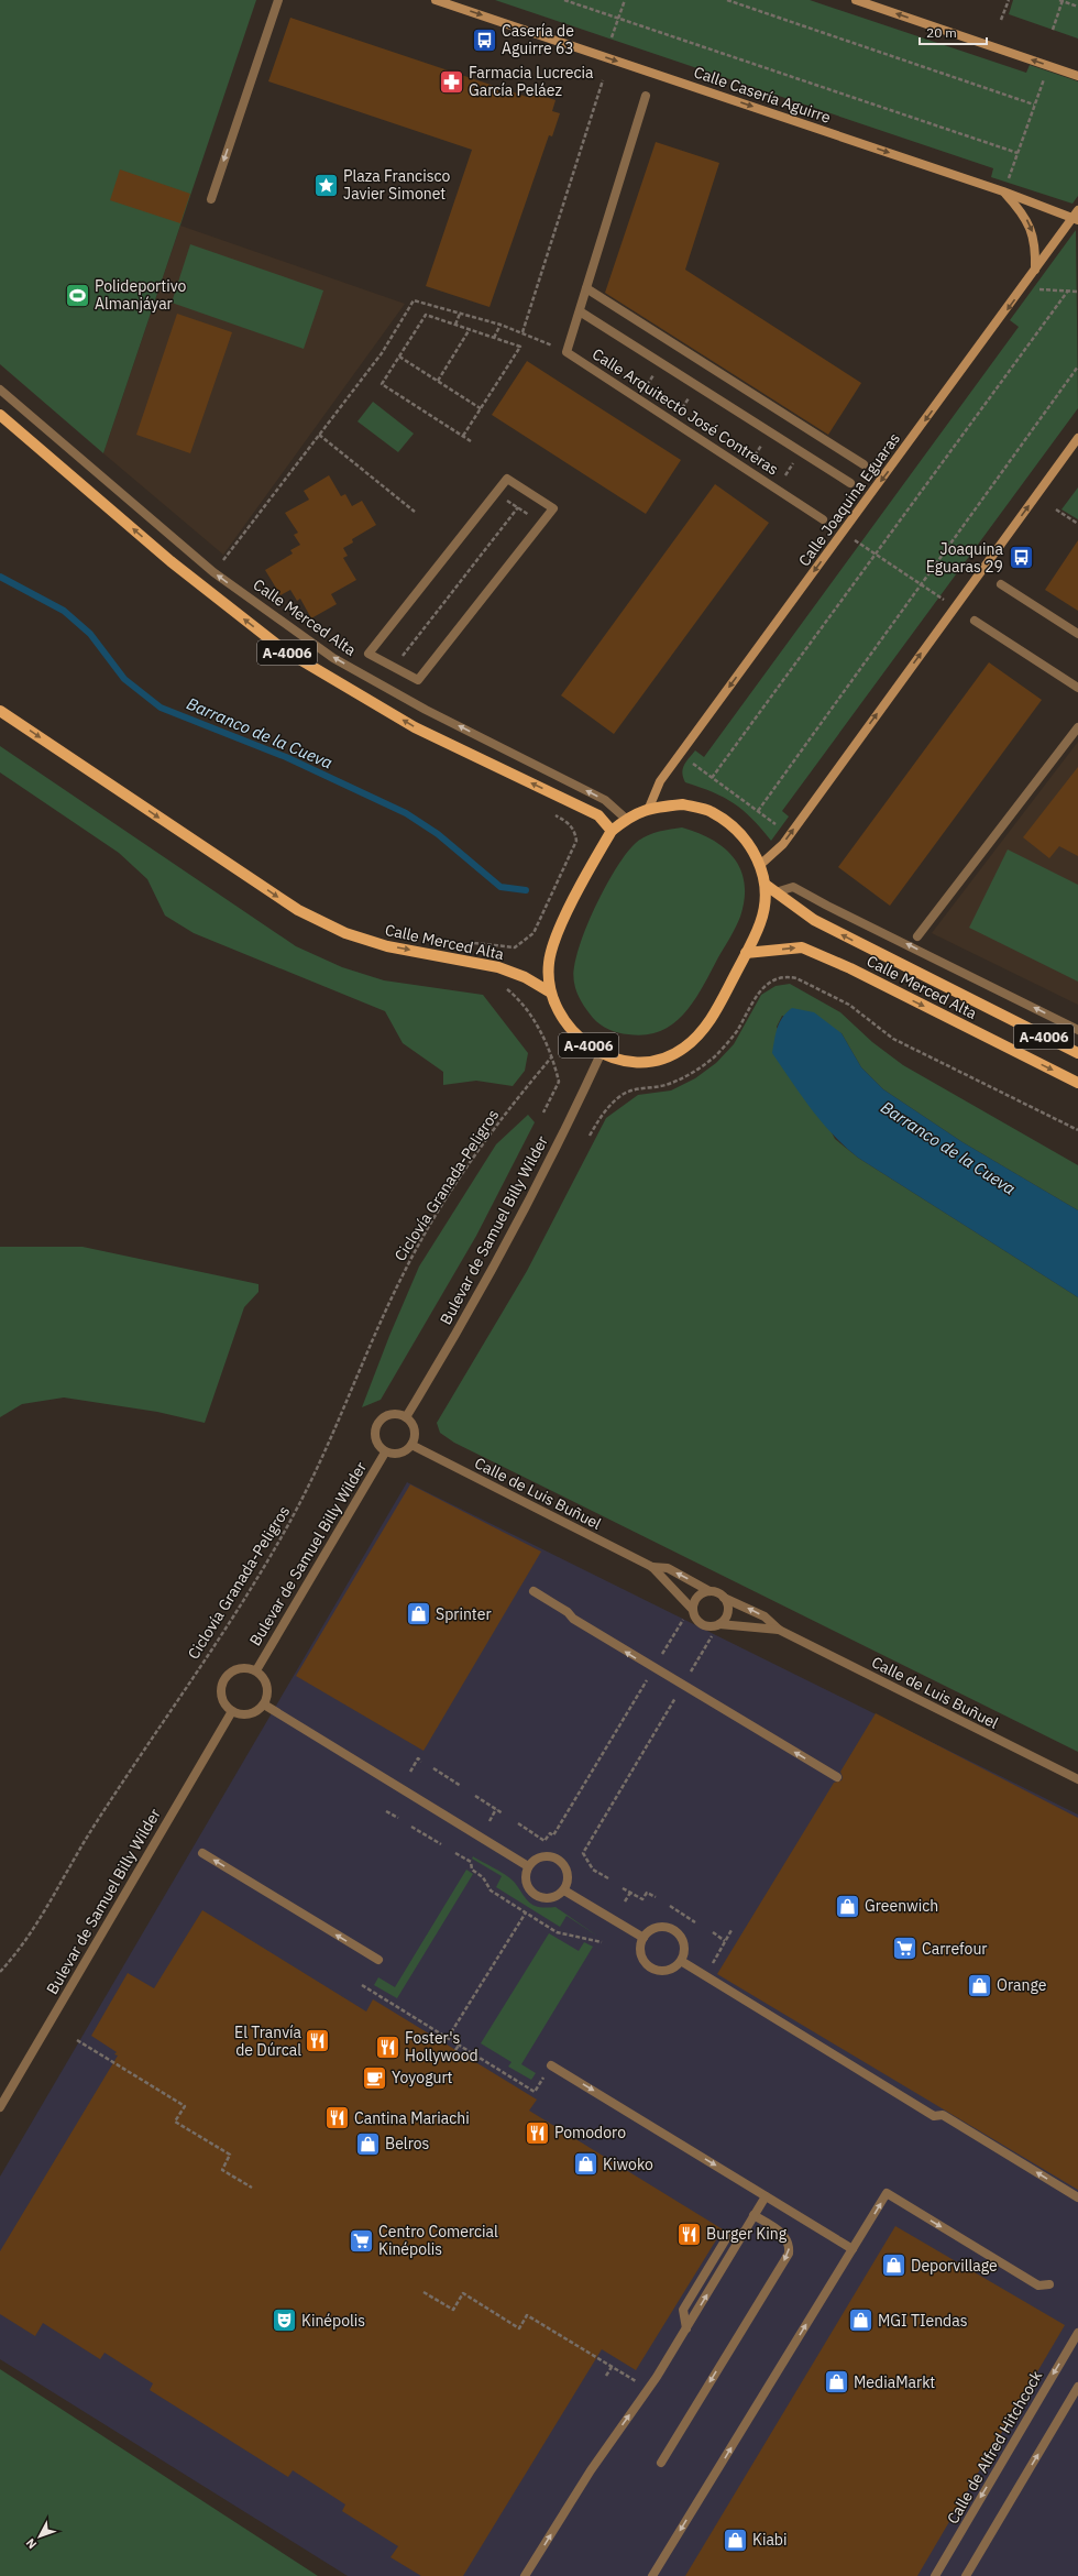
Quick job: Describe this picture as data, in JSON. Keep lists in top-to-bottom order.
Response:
{
  "streets": {
    "main road": [
      "Calle Casería Aguirre",
      "Calle Joaquina Eguaras",
      "Calle Merced Alta",
      "A-4006"
    ],
    "street": [
      "Calle Arquitecto José Contreras",
      "Bulevar de Samuel Billy Wilder",
      "Calle de Luis Buñuel",
      "Calle de Alfred Hitchcock"
    ],
    "path": ["Ciclovía Granada-Peligros"]
  },
  "crossings": [
    ["Calle Casería Aguirre", "Calle Joaquina Eguaras"],
    ["Calle Joaquina Eguaras", "A-4006"],
    ["Calle Merced Alta", "A-4006"],
    ["A-4006", "Bulevar de Samuel Billy Wilder"],
    ["Bulevar de Samuel Billy Wilder", "Calle de Luis Buñuel"]
  ],
  "one_way": ["Calle Casería Aguirre", "Calle Joaquina Eguaras"],
  "water": ["Barranco de la Cueva"],
  "places": {
    "bus stop": ["Casería de Aguirre 63", "Joaquina Eguaras 29"],
    "pharmacy": ["Farmacia Lucrecia García Peláez"],
    "place": ["Plaza Francisco Javier Simonet"],
    "sports": ["Polideportivo Almanjáyar"],
    "shop": [
      "Sprinter",
      "Greenwich",
      "Orange",
      "Belros",
      "Kiwoko",
      "Deporvillage",
      "MGI TIendas",
      "MediaMarkt",
      "Kiabi"
    ],
    "supermarket": ["Carrefour", "Centro Comercial Kinépolis"],
    "restaurant": [
      "El Tranvía de Dúrcal",
      "Foster's Hollywood",
      "Cantina Mariachi",
      "Pomodoro",
      "Burger King"
    ],
    "cafe": ["Yoyogurt"],
    "theatre": ["Kinépolis"]
  },
  "scale_bar": "20 m",
  "north": "bottom left"
}
